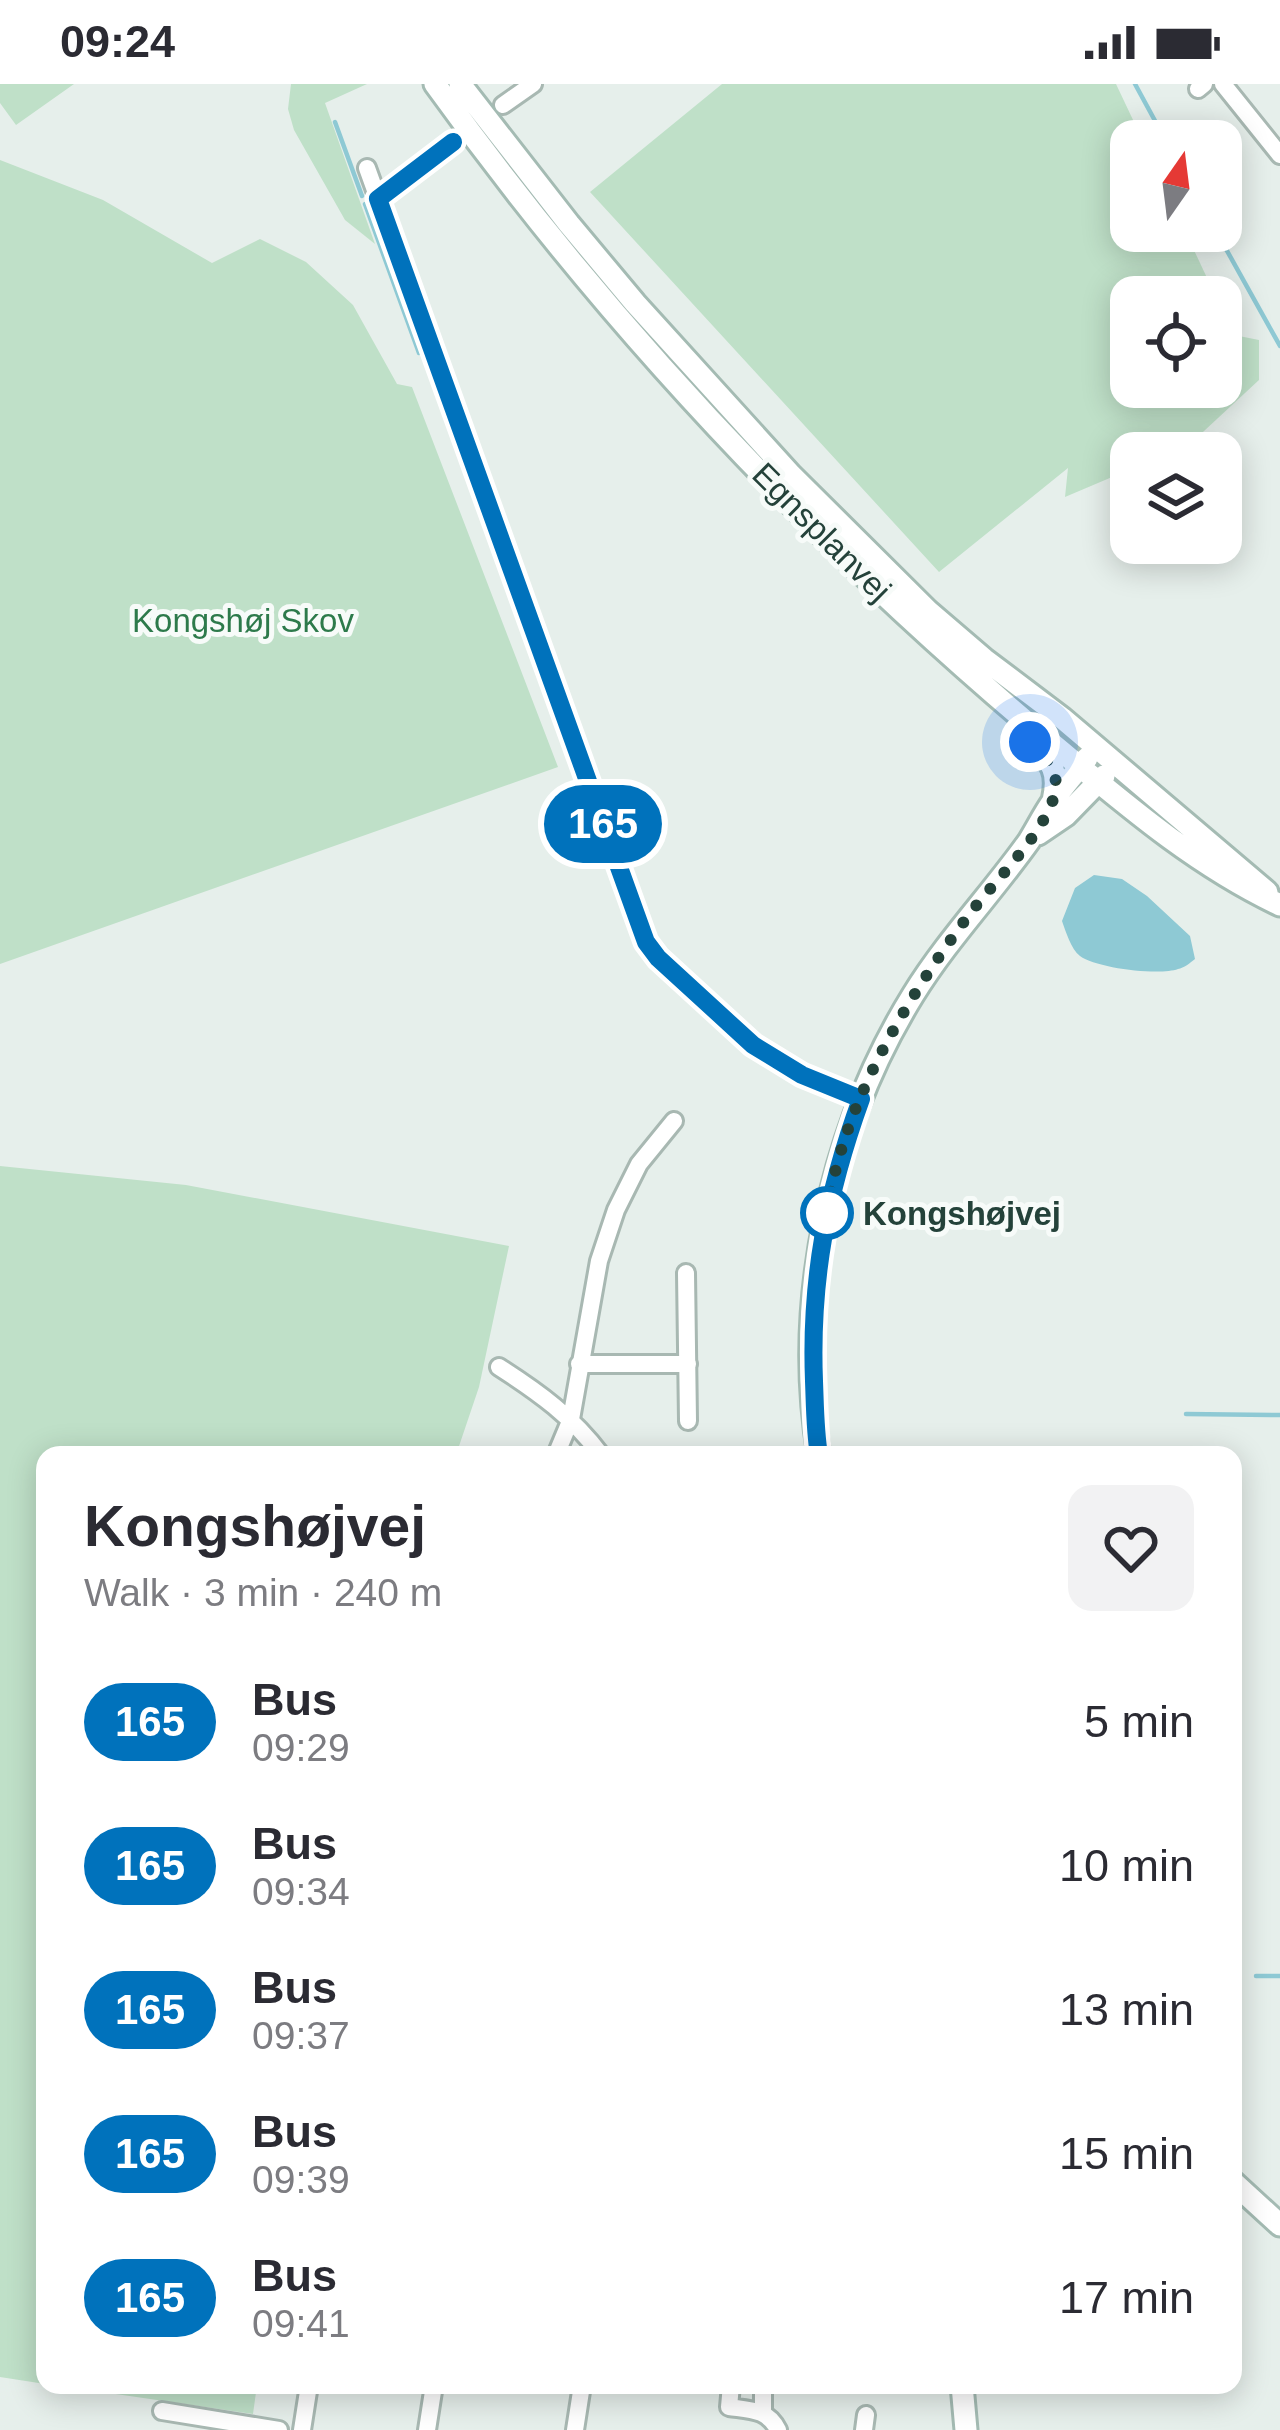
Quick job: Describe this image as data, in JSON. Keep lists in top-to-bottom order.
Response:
{
  "streets": {
    "main road": ["Egnsplanvej"]
  },
  "parks": ["Kongshøj Skov"],
  "places": ["Kongshøjvej"],
  "lines": ["bus line 165"],
  "north": "top",
  "page": {
    "status": "09:24",
    "on_map": "165",
    "heading": ["Kongshøjvej", "Walk · 3 min · 240 m"],
    "list": [
      {
        "mark": "165",
        "name": "Bus",
        "note": "09:29",
        "value": "5 min"
      },
      {
        "mark": "165",
        "name": "Bus",
        "note": "09:34",
        "value": "10 min"
      },
      {
        "mark": "165",
        "name": "Bus",
        "note": "09:37",
        "value": "13 min"
      },
      {
        "mark": "165",
        "name": "Bus",
        "note": "09:39",
        "value": "15 min"
      },
      {
        "mark": "165",
        "name": "Bus",
        "note": "09:41",
        "value": "17 min"
      }
    ]
  }
}
